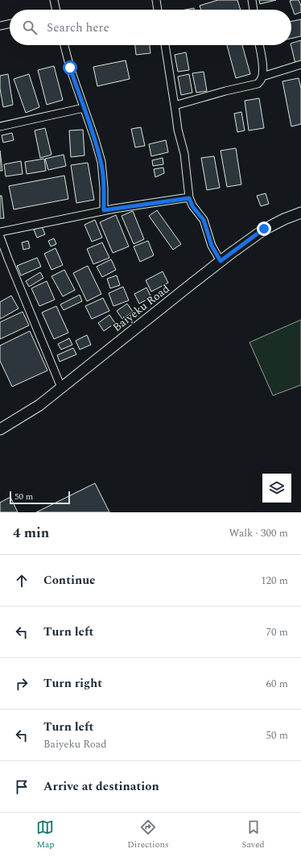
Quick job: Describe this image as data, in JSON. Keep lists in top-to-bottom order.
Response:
{
  "streets": {
    "main road": ["Baiyeku Road"]
  },
  "scale_bar": "50 m",
  "page": {
    "search": "Search here",
    "scale": "50 m",
    "heading": ["4 min", "Walk · 300 m"],
    "list": [
      ["Continue", "120 m"],
      ["Turn left", "70 m"],
      ["Turn right", "60 m"],
      ["Turn left", "Baiyeku Road", "50 m"],
      "Arrive at destination"
    ],
    "nav": ["Map", "Directions", "Saved"]
  }
}
